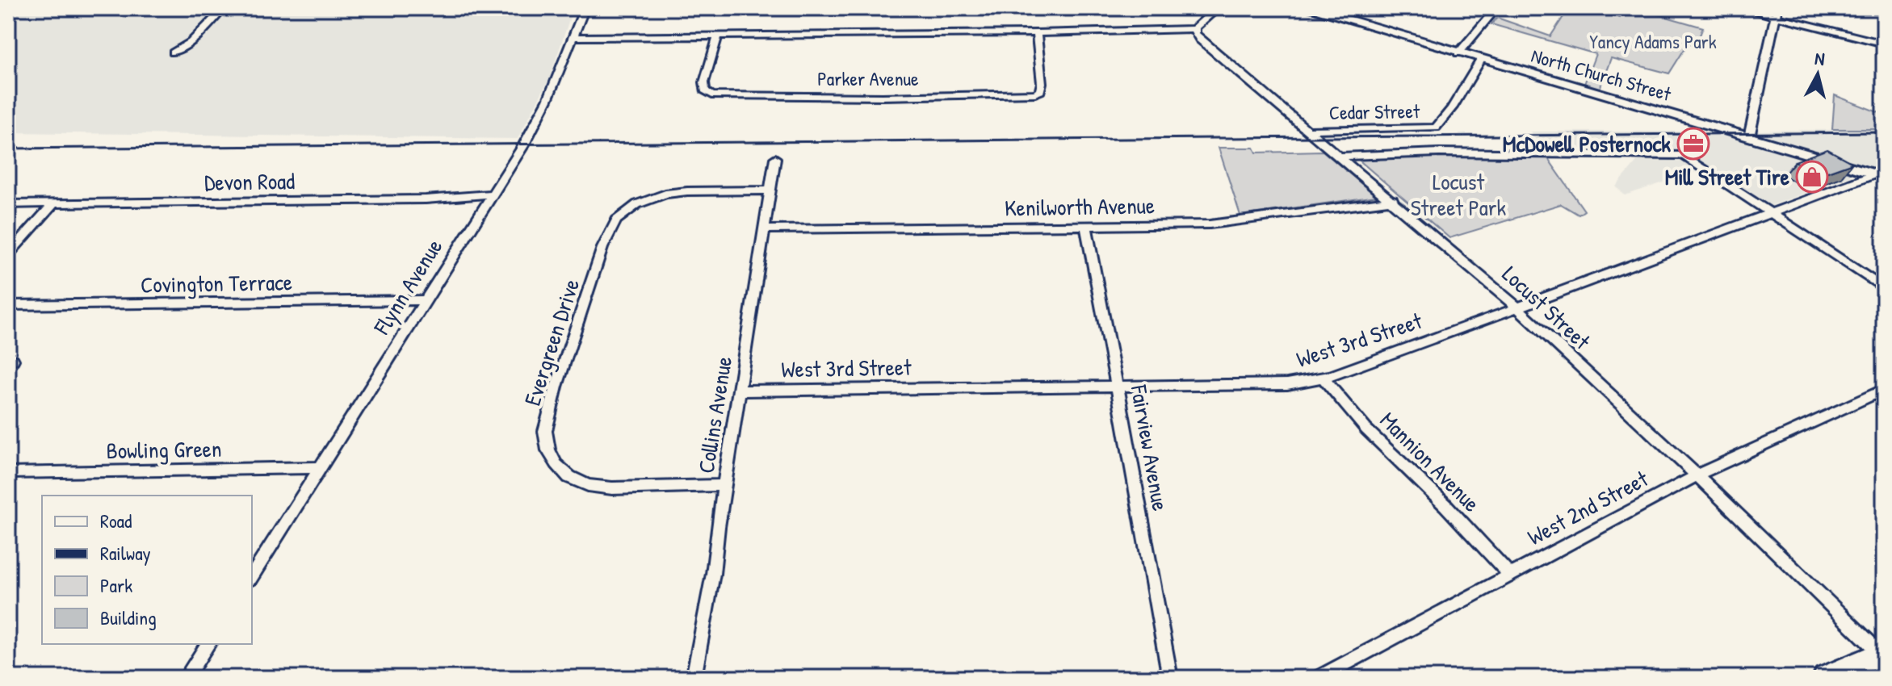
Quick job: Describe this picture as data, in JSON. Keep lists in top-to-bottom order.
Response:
{
  "streets": {
    "main road": ["North Church Street"],
    "street": [
      "Parker Avenue",
      "Cedar Street",
      "Devon Road",
      "Kenilworth Avenue",
      "Covington Terrace",
      "Flynn Avenue",
      "Locust Street",
      "West 3rd Street",
      "Evergreen Drive",
      "Collins Avenue",
      "Fairview Avenue",
      "Bowling Green",
      "Mannion Avenue",
      "West 2nd Street"
    ]
  },
  "crossings": [
    ["North Church Street", "Cedar Street"],
    ["North Church Street", "West 3rd Street"],
    ["Cedar Street", "Locust Street"],
    ["Devon Road", "Flynn Avenue"],
    ["Kenilworth Avenue", "Locust Street"],
    ["Kenilworth Avenue", "Collins Avenue"],
    ["Kenilworth Avenue", "Fairview Avenue"],
    ["Covington Terrace", "Flynn Avenue"],
    ["Flynn Avenue", "Bowling Green"],
    ["Locust Street", "West 3rd Street"],
    ["Locust Street", "West 2nd Street"],
    ["West 3rd Street", "Collins Avenue"],
    ["West 3rd Street", "Fairview Avenue"],
    ["West 3rd Street", "Mannion Avenue"],
    ["Evergreen Drive", "Collins Avenue"],
    ["Mannion Avenue", "West 2nd Street"]
  ],
  "parks": ["Yancy Adams Park", "Locust Street Park"],
  "places": {
    "office": ["McDowell Posternock"],
    "shop": ["Mill Street Tire"]
  },
  "legend": [
    "Road",
    "Railway",
    "Park",
    "Building"
  ],
  "north": "top"
}
